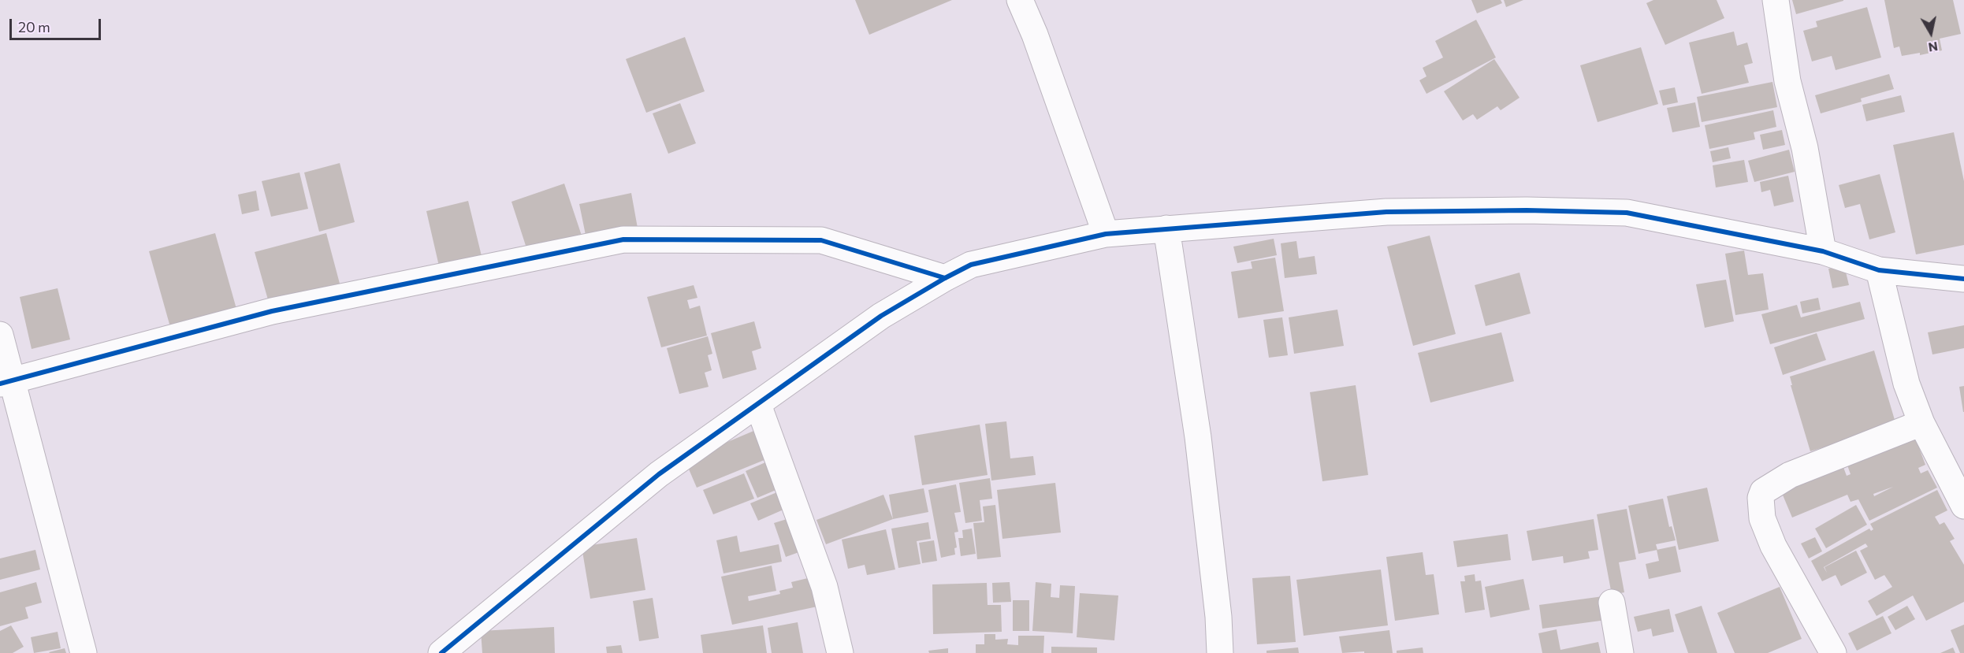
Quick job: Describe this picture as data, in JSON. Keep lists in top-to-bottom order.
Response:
{
  "scale_bar": "20 m",
  "north": "bottom"
}
